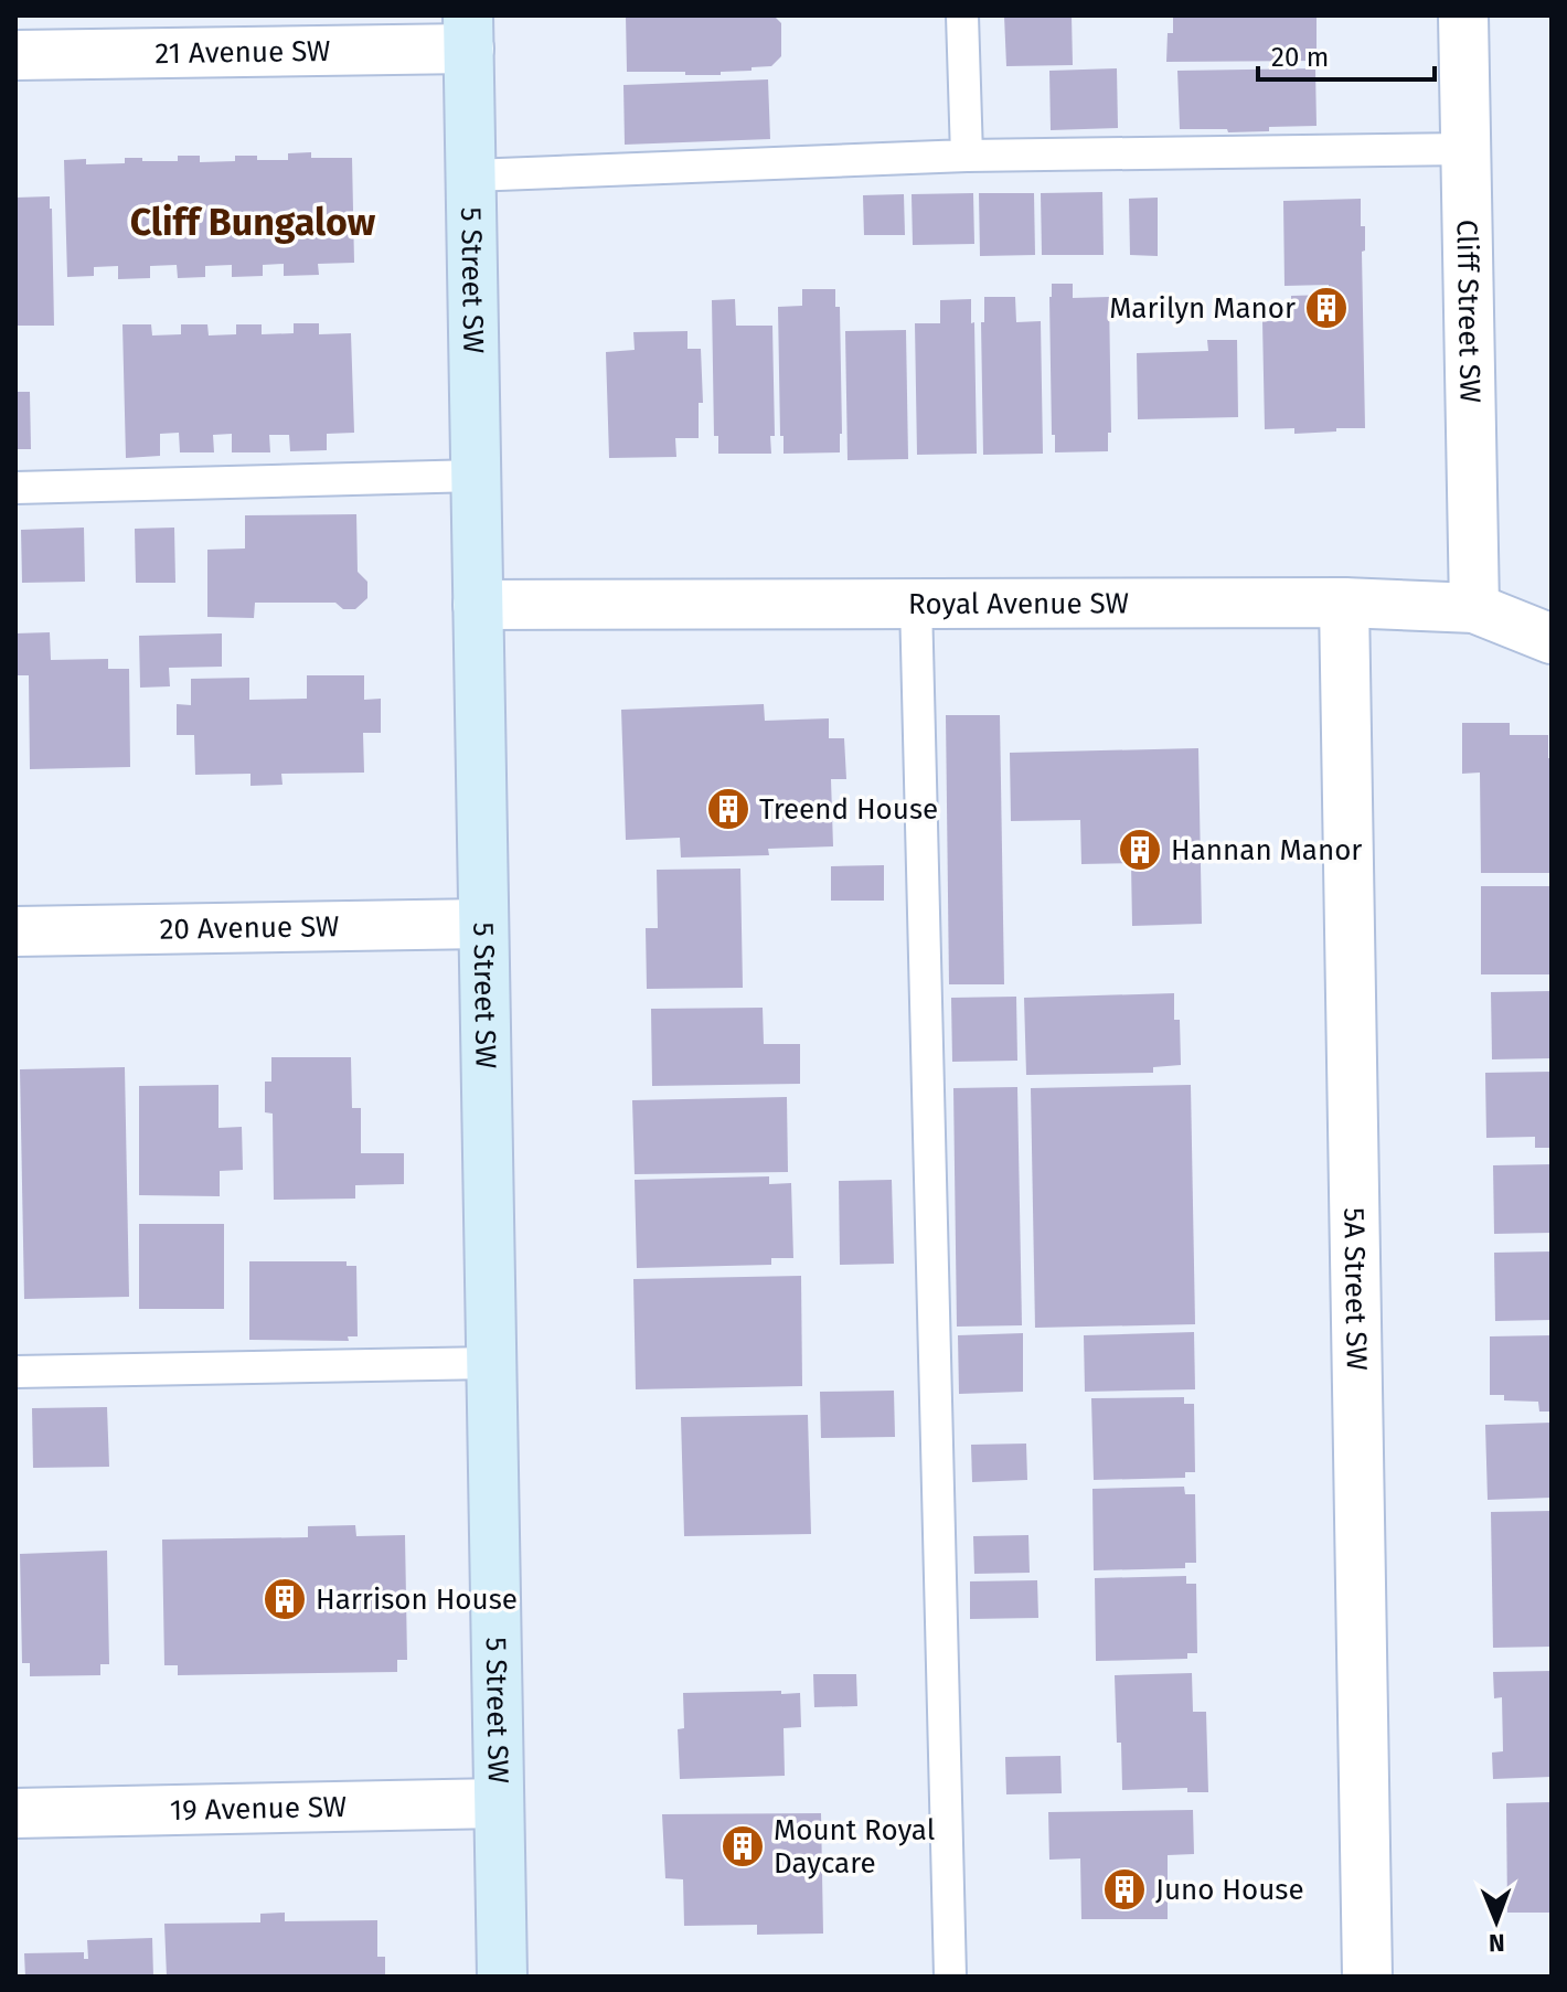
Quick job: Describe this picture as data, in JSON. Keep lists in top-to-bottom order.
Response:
{
  "streets": {
    "street": [
      "21 Avenue SW",
      "5 Street SW",
      "Cliff Street SW",
      "Royal Avenue SW",
      "20 Avenue SW",
      "5A Street SW",
      "19 Avenue SW"
    ]
  },
  "crossings": [
    ["21 Avenue SW", "5 Street SW"],
    ["5 Street SW", "Royal Avenue SW"],
    ["5 Street SW", "20 Avenue SW"],
    ["5 Street SW", "19 Avenue SW"],
    ["Cliff Street SW", "Royal Avenue SW"],
    ["Royal Avenue SW", "5A Street SW"]
  ],
  "districts": ["Cliff Bungalow"],
  "places": {
    "building": [
      "Marilyn Manor",
      "Treend House",
      "Hannan Manor",
      "Harrison House",
      "Mount Royal Daycare",
      "Juno House"
    ]
  },
  "scale_bar": "20 m",
  "north": "bottom"
}
